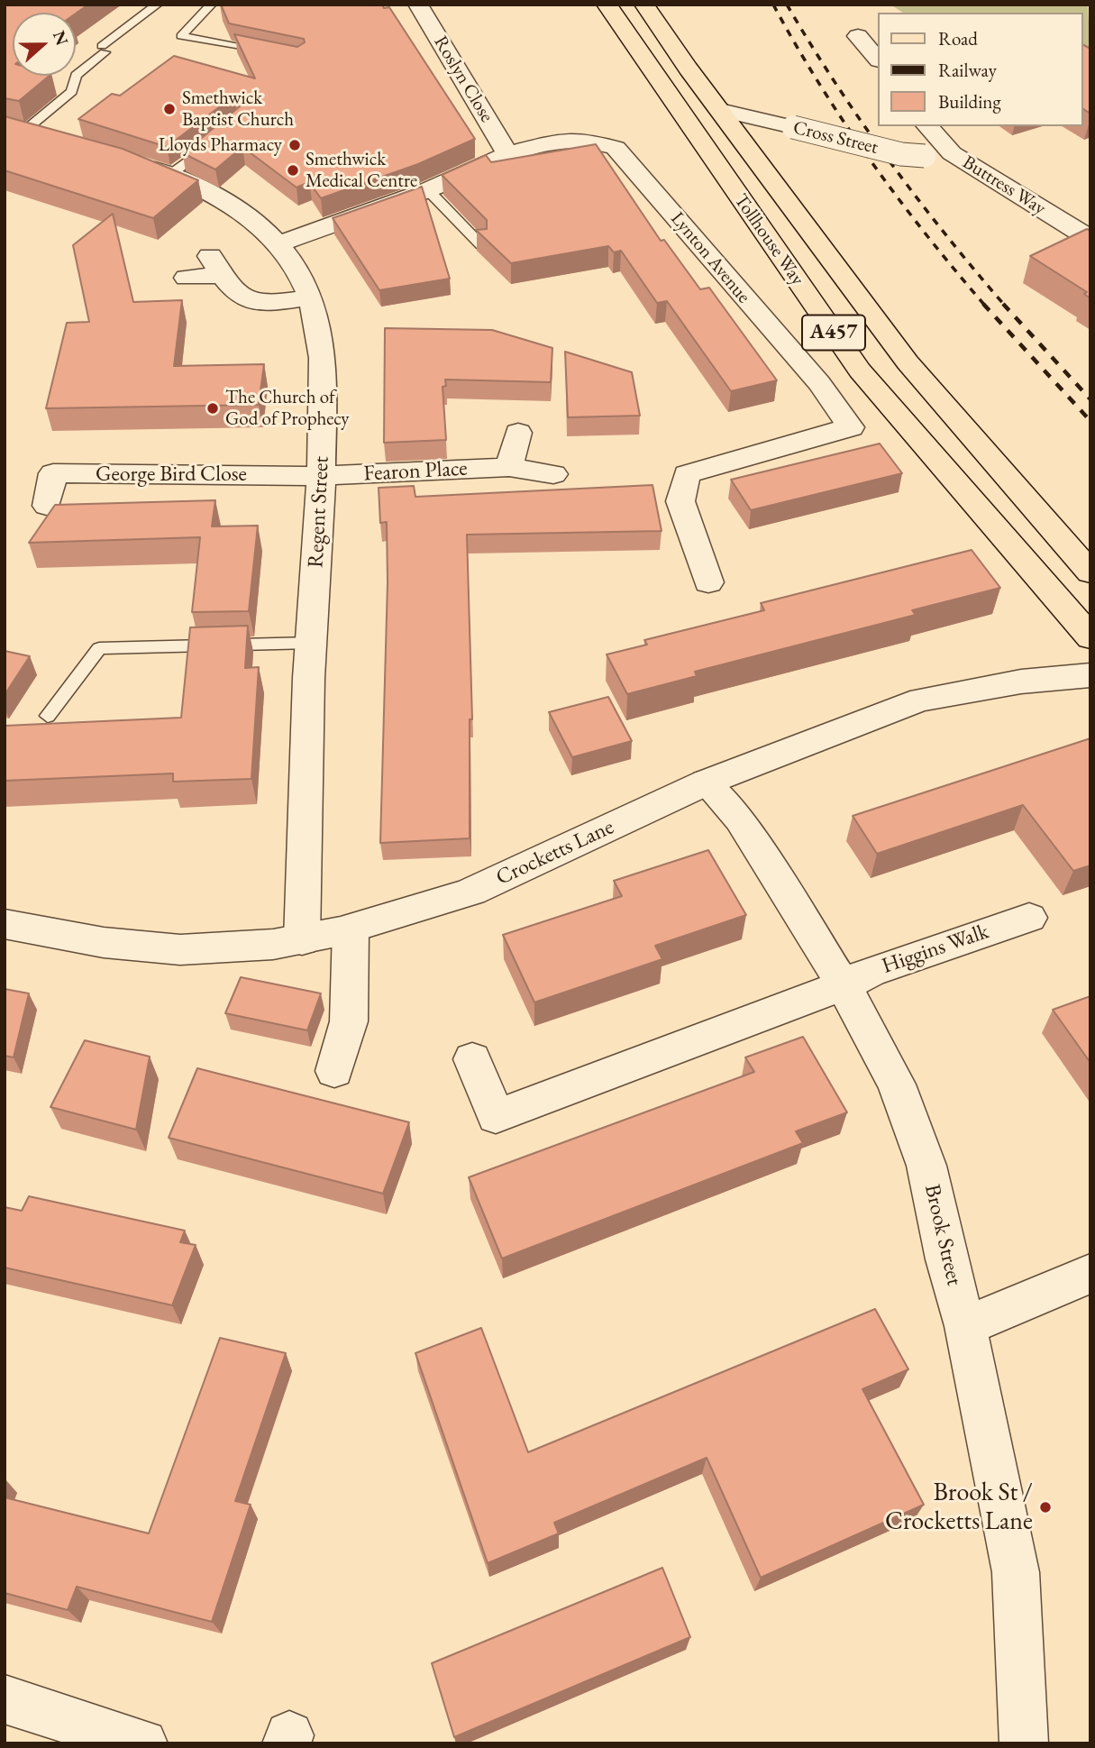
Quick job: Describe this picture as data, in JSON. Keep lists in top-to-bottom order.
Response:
{
  "streets": {
    "main road": ["Tollhouse Way", "A457"],
    "street": [
      "Roslyn Close",
      "Cross Street",
      "Buttress Way",
      "Lynton Avenue",
      "Fearon Place",
      "George Bird Close",
      "Regent Street",
      "Crocketts Lane",
      "Higgins Walk",
      "Brook Street"
    ]
  },
  "crossings": [
    ["Roslyn Close", "Lynton Avenue"],
    ["Cross Street", "Buttress Way"],
    ["Cross Street", "Tollhouse Way"],
    ["Lynton Avenue", "Regent Street"],
    ["Fearon Place", "George Bird Close"],
    ["Fearon Place", "Regent Street"],
    ["George Bird Close", "Regent Street"],
    ["Regent Street", "Crocketts Lane"],
    ["Crocketts Lane", "Brook Street"],
    ["Higgins Walk", "Brook Street"]
  ],
  "places": [
    "Smethwick Baptist Church",
    "Lloyds Pharmacy",
    "Smethwick Medical Centre",
    "The Church of God of Prophecy",
    "Brook St / Crocketts Lane"
  ],
  "legend": ["Road", "Railway", "Building"],
  "north": "right"
}
